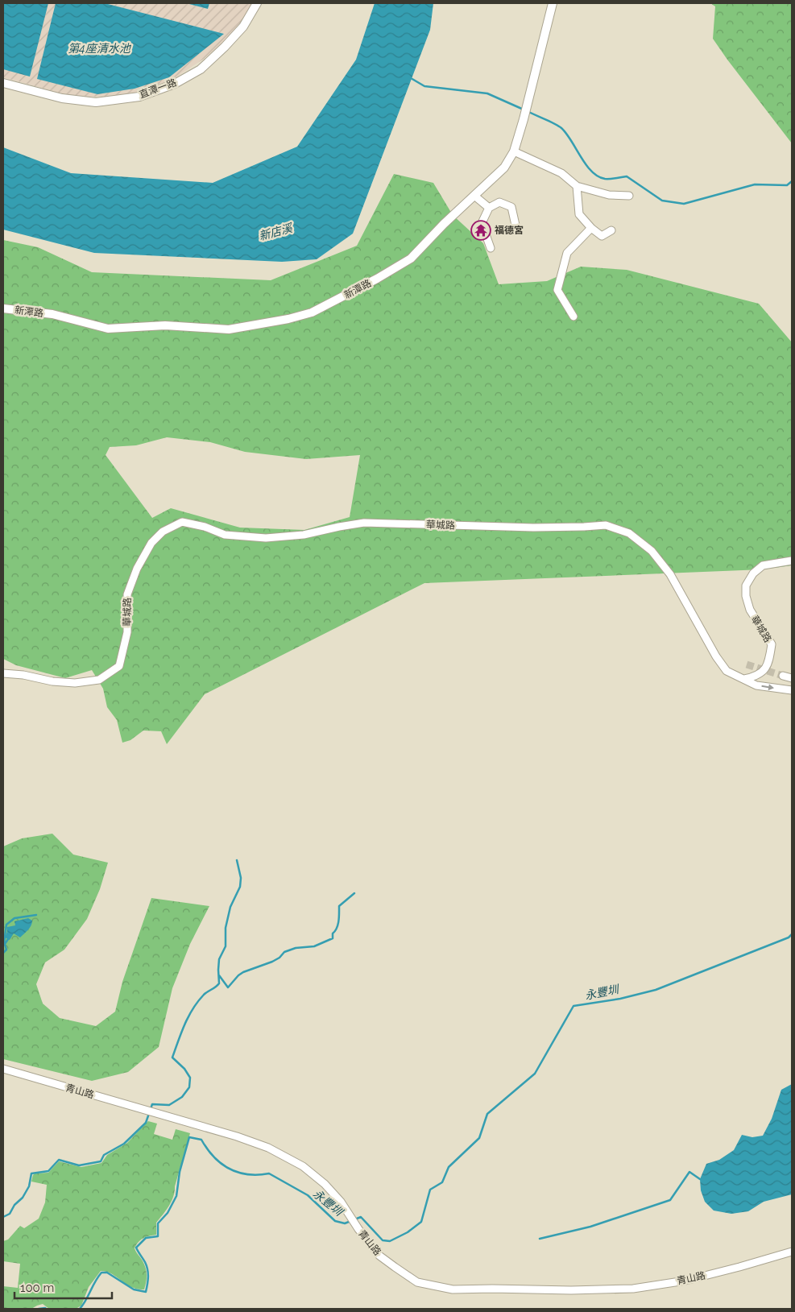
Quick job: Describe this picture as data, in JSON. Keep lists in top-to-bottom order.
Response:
{
  "streets": {
    "street": [
      "直潭一路",
      "新潭路",
      "華城路",
      "青山路"
    ]
  },
  "water": ["第4座清水池", "新店溪", "永豐圳"],
  "places": {
    "temple": ["福德宮"]
  },
  "scale_bar": "100 m"
}
